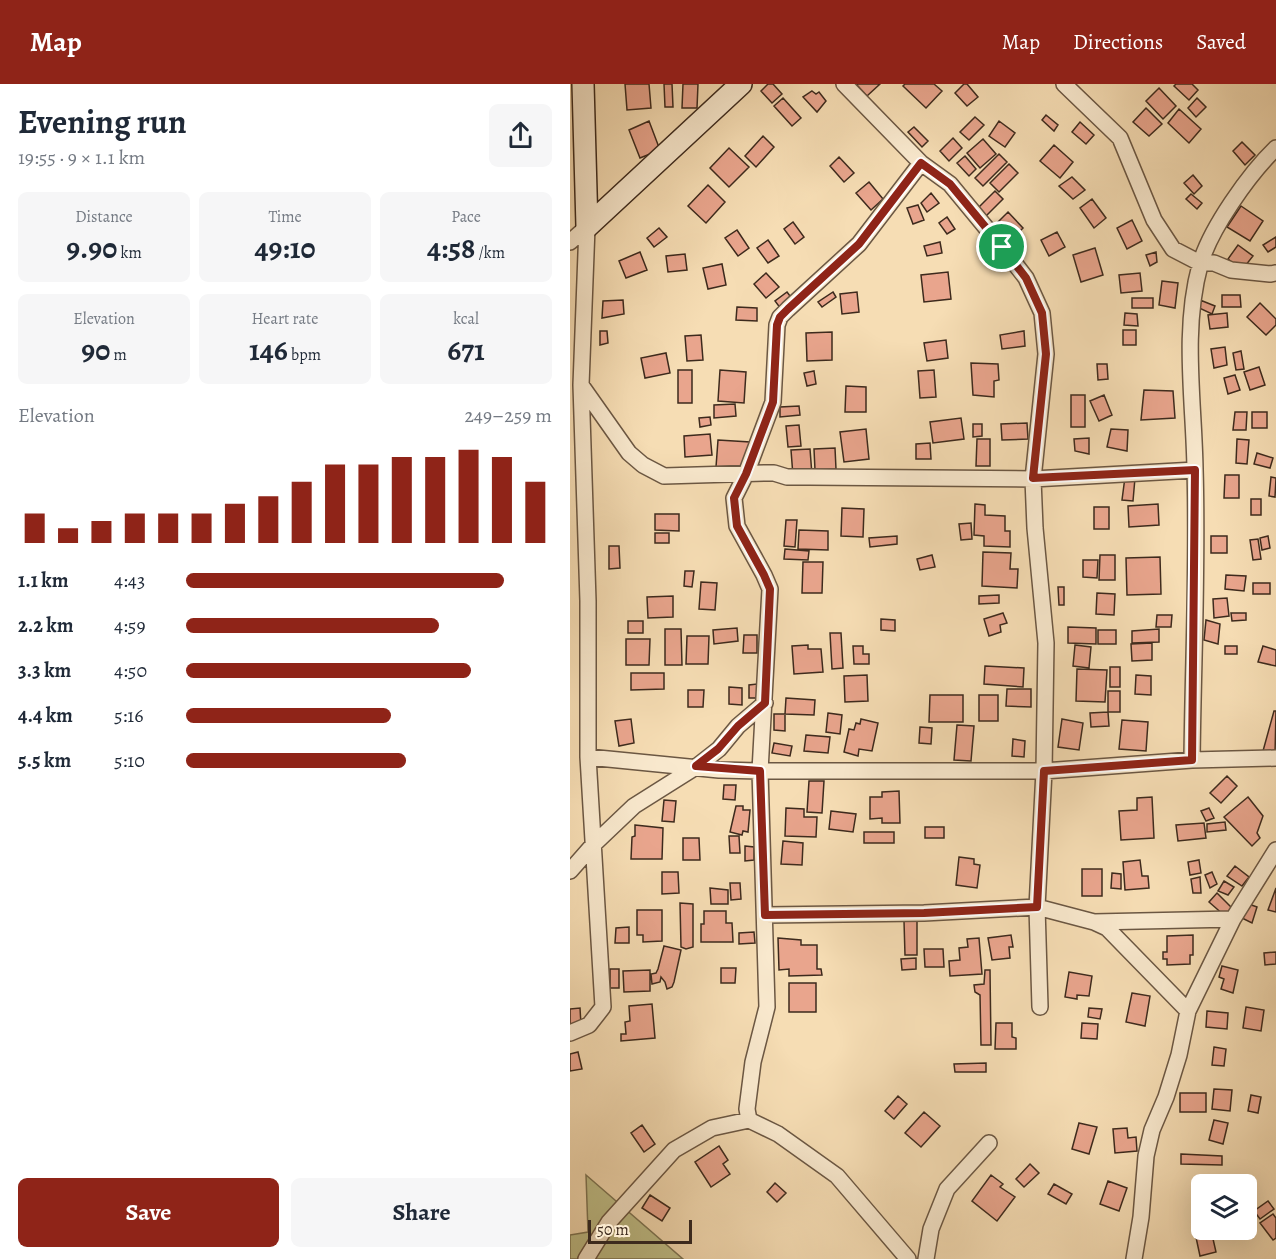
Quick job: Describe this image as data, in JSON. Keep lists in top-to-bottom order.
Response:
{
  "scale_bar": "50 m",
  "page": {
    "header": "Map",
    "nav": ["Map", "Directions", "Saved"],
    "heading": ["Evening run", "19:55 · 9 × 1.1 km"],
    "stats": [
      ["Distance", "9.90 km"],
      ["Time", "49:10"],
      ["Pace", "4:58 /km"],
      ["Elevation", "90 m"],
      ["Heart rate", "146 bpm"],
      ["kcal", "671"]
    ],
    "chart": ["Elevation", "249–259 m"],
    "list": [
      {
        "name": "1.1 km",
        "note": "4:43"
      },
      {
        "name": "2.2 km",
        "note": "4:59"
      },
      {
        "name": "3.3 km",
        "note": "4:50"
      },
      {
        "name": "4.4 km",
        "note": "5:16"
      },
      {
        "name": "5.5 km",
        "note": "5:10"
      }
    ],
    "buttons": ["Save", "Share"],
    "scale": "50 m"
  }
}
